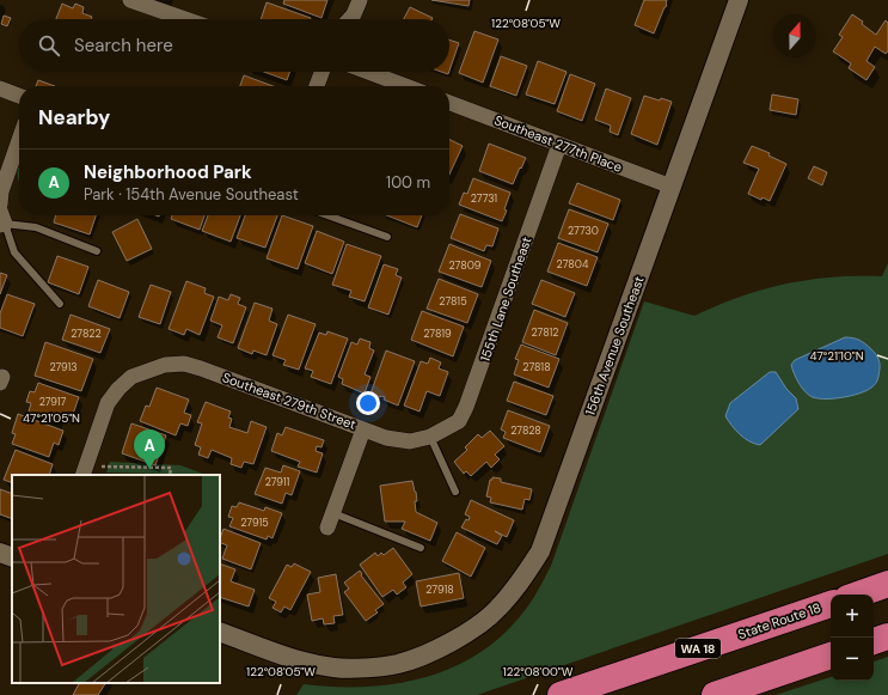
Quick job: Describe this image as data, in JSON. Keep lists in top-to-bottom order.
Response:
{
  "streets": {
    "highway": ["State Route 18", "WA 18"],
    "street": [
      "Southeast 277th Place",
      "155th Lane Southeast",
      "156th Avenue Southeast",
      "Southeast 279th Street"
    ]
  },
  "crossings": [
    ["Southeast 277th Place", "155th Lane Southeast"],
    ["Southeast 277th Place", "156th Avenue Southeast"],
    ["155th Lane Southeast", "Southeast 279th Street"]
  ],
  "house_numbers": [
    "27731",
    "27730",
    "27804",
    "27809",
    "27815",
    "27812",
    "27822",
    "27819",
    "27913",
    "27818",
    "27917",
    "27828",
    "27911",
    "27915",
    "27918"
  ],
  "north": "top",
  "page": {
    "search": "Search here",
    "heading": "Nearby",
    "list": [
      {
        "mark": "A",
        "name": "Neighborhood Park",
        "note": "Park · 154th Avenue Southeast",
        "value": "100 m"
      }
    ],
    "pins": "A",
    "map_buttons": ["+", "−"]
  },
  "coordinates": [
    "122°08'05\"W",
    "47°21'10\"N",
    "47°21'05\"N",
    "122°08'00\"W"
  ]
}
